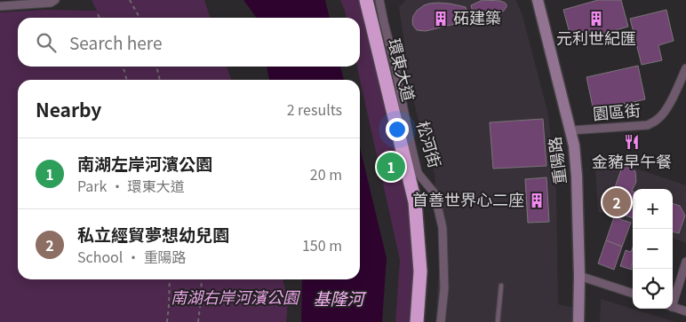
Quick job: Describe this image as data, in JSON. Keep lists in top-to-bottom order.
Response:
{
  "streets": {
    "highway": ["環東大道"],
    "street": ["園區街", "松河街", "重陽路"]
  },
  "crossings": [
    ["園區街", "重陽路"]
  ],
  "water": ["基隆河"],
  "parks": ["南湖右岸河濱公園"],
  "places": {
    "building": ["砳建築", "元利世紀匯", "首善世界心二座"],
    "restaurant": ["金豬早午餐"]
  },
  "page": {
    "search": "Search here",
    "heading": ["Nearby", "2 results"],
    "list": [
      {
        "mark": "1",
        "name": "南湖左岸河濱公園",
        "note": "Park · 環東大道",
        "value": "20 m"
      },
      {
        "mark": "2",
        "name": "私立經貿夢想幼兒園",
        "note": "School · 重陽路",
        "value": "150 m"
      }
    ],
    "pins": ["1", "2"],
    "map_buttons": ["+", "−"]
  }
}
